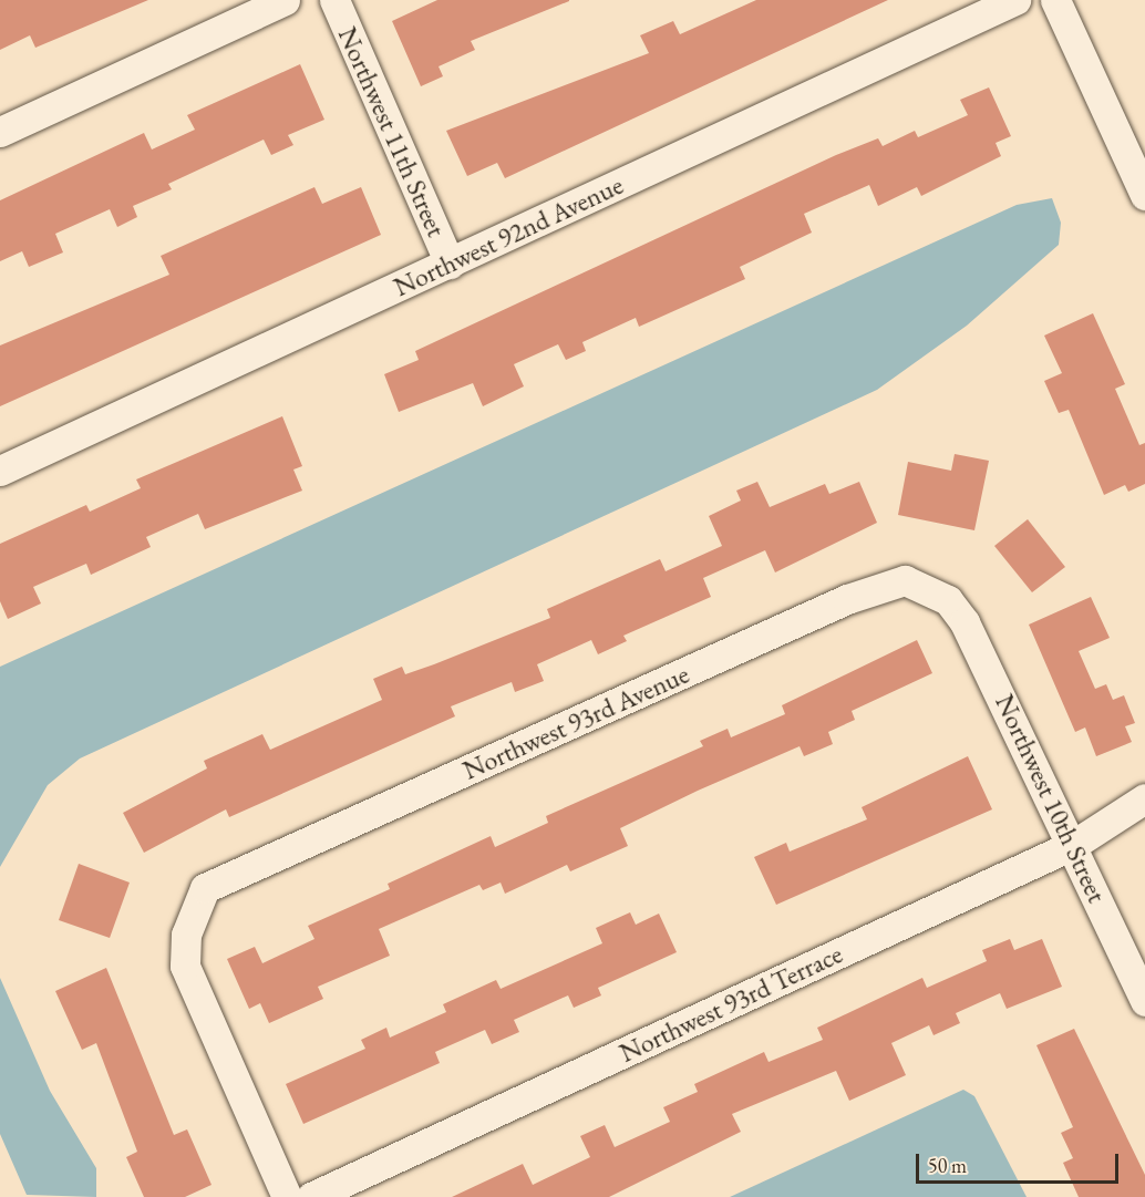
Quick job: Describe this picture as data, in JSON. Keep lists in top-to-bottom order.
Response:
{
  "streets": {
    "street": [
      "Northwest 11th Street",
      "Northwest 92nd Avenue",
      "Northwest 93rd Avenue",
      "Northwest 10th Street",
      "Northwest 93rd Terrace"
    ]
  },
  "crossings": [
    ["Northwest 11th Street", "Northwest 92nd Avenue"],
    ["Northwest 93rd Avenue", "Northwest 10th Street"],
    ["Northwest 10th Street", "Northwest 93rd Terrace"]
  ],
  "scale_bar": "50 m"
}
